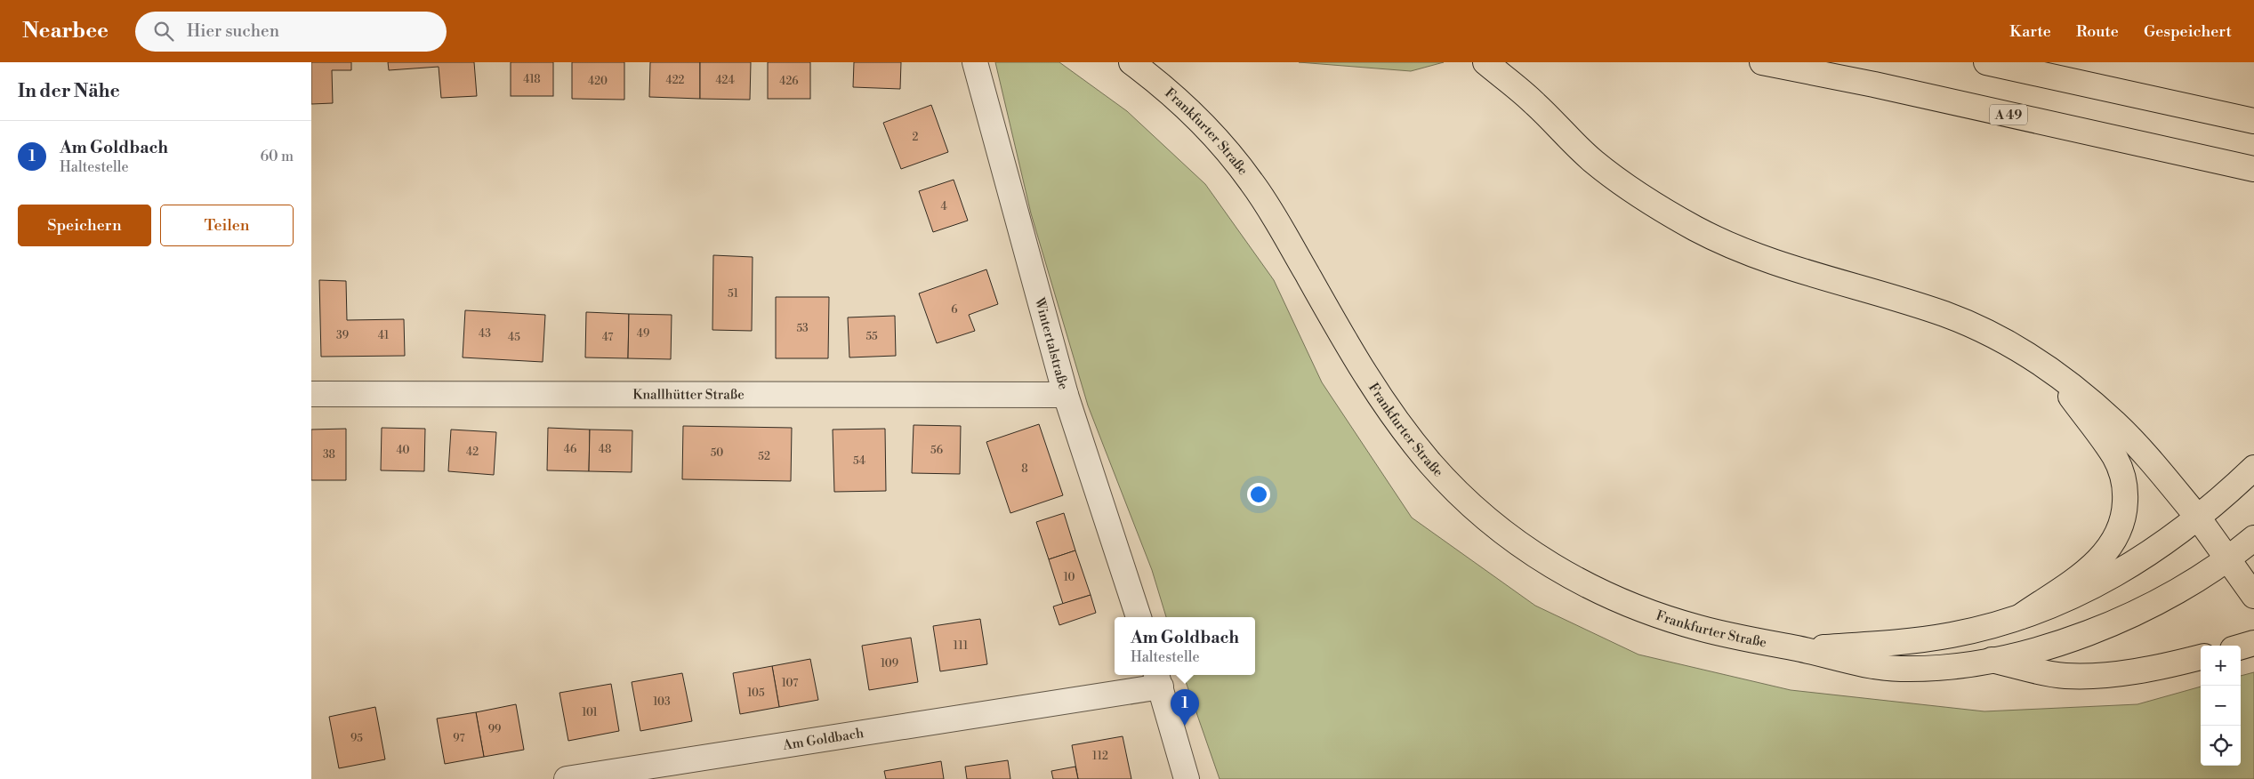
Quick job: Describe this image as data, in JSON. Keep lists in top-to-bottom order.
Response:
{
  "streets": {
    "main road": ["A 49", "Frankfurter Straße"],
    "street": ["Wintertalstraße", "Knallhütter Straße", "Am Goldbach"]
  },
  "crossings": [
    ["Wintertalstraße", "Knallhütter Straße"]
  ],
  "house_numbers": [
    "418",
    "422",
    "424",
    "420",
    "426",
    "2",
    "4",
    "51",
    "6",
    "53",
    "43",
    "49",
    "39",
    "41",
    "55",
    "45",
    "47",
    "46",
    "48",
    "40",
    "56",
    "42",
    "50",
    "38",
    "52",
    "54",
    "8",
    "10",
    "111",
    "109",
    "107",
    "105",
    "103",
    "101",
    "99",
    "95",
    "97",
    "112"
  ],
  "page": {
    "header": "Nearbee",
    "search": "Hier suchen",
    "nav": ["Karte", "Route", "Gespeichert"],
    "heading": "In der Nähe",
    "list": [
      {
        "mark": "1",
        "name": "Am Goldbach",
        "note": "Haltestelle",
        "value": "60 m"
      }
    ],
    "buttons": ["Speichern", "Teilen"],
    "popup": ["Am Goldbach", "Haltestelle"],
    "map_buttons": ["+", "−"],
    "pins": "1"
  }
}
